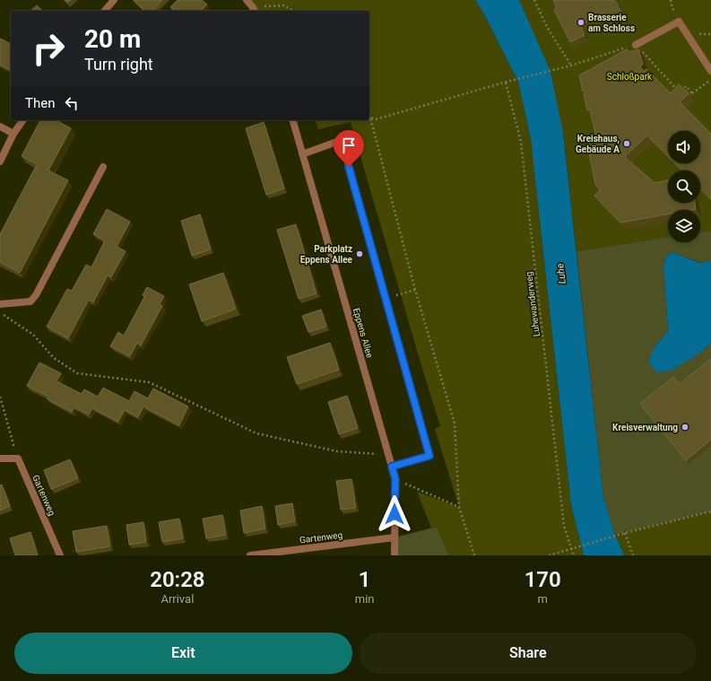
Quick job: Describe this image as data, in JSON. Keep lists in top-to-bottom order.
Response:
{
  "streets": {
    "street": ["Eppens Allee", "Gartenweg"],
    "path": ["Luhewanderweg"]
  },
  "crossings": [
    ["Eppens Allee", "Gartenweg"]
  ],
  "water": ["Luhe"],
  "parks": ["Schloßpark"],
  "places": [
    "Brasserie am Schloss",
    "Kreishaus, Gebäude A",
    "Parkplatz Eppens Allee",
    "Kreisverwaltung"
  ],
  "page": {
    "turn": ["20 m", "Turn right"],
    "then": "Then",
    "eta": [
      "20:28",
      "Arrival",
      "1",
      "min",
      "170",
      "m"
    ],
    "buttons": ["Exit", "Share"]
  }
}
